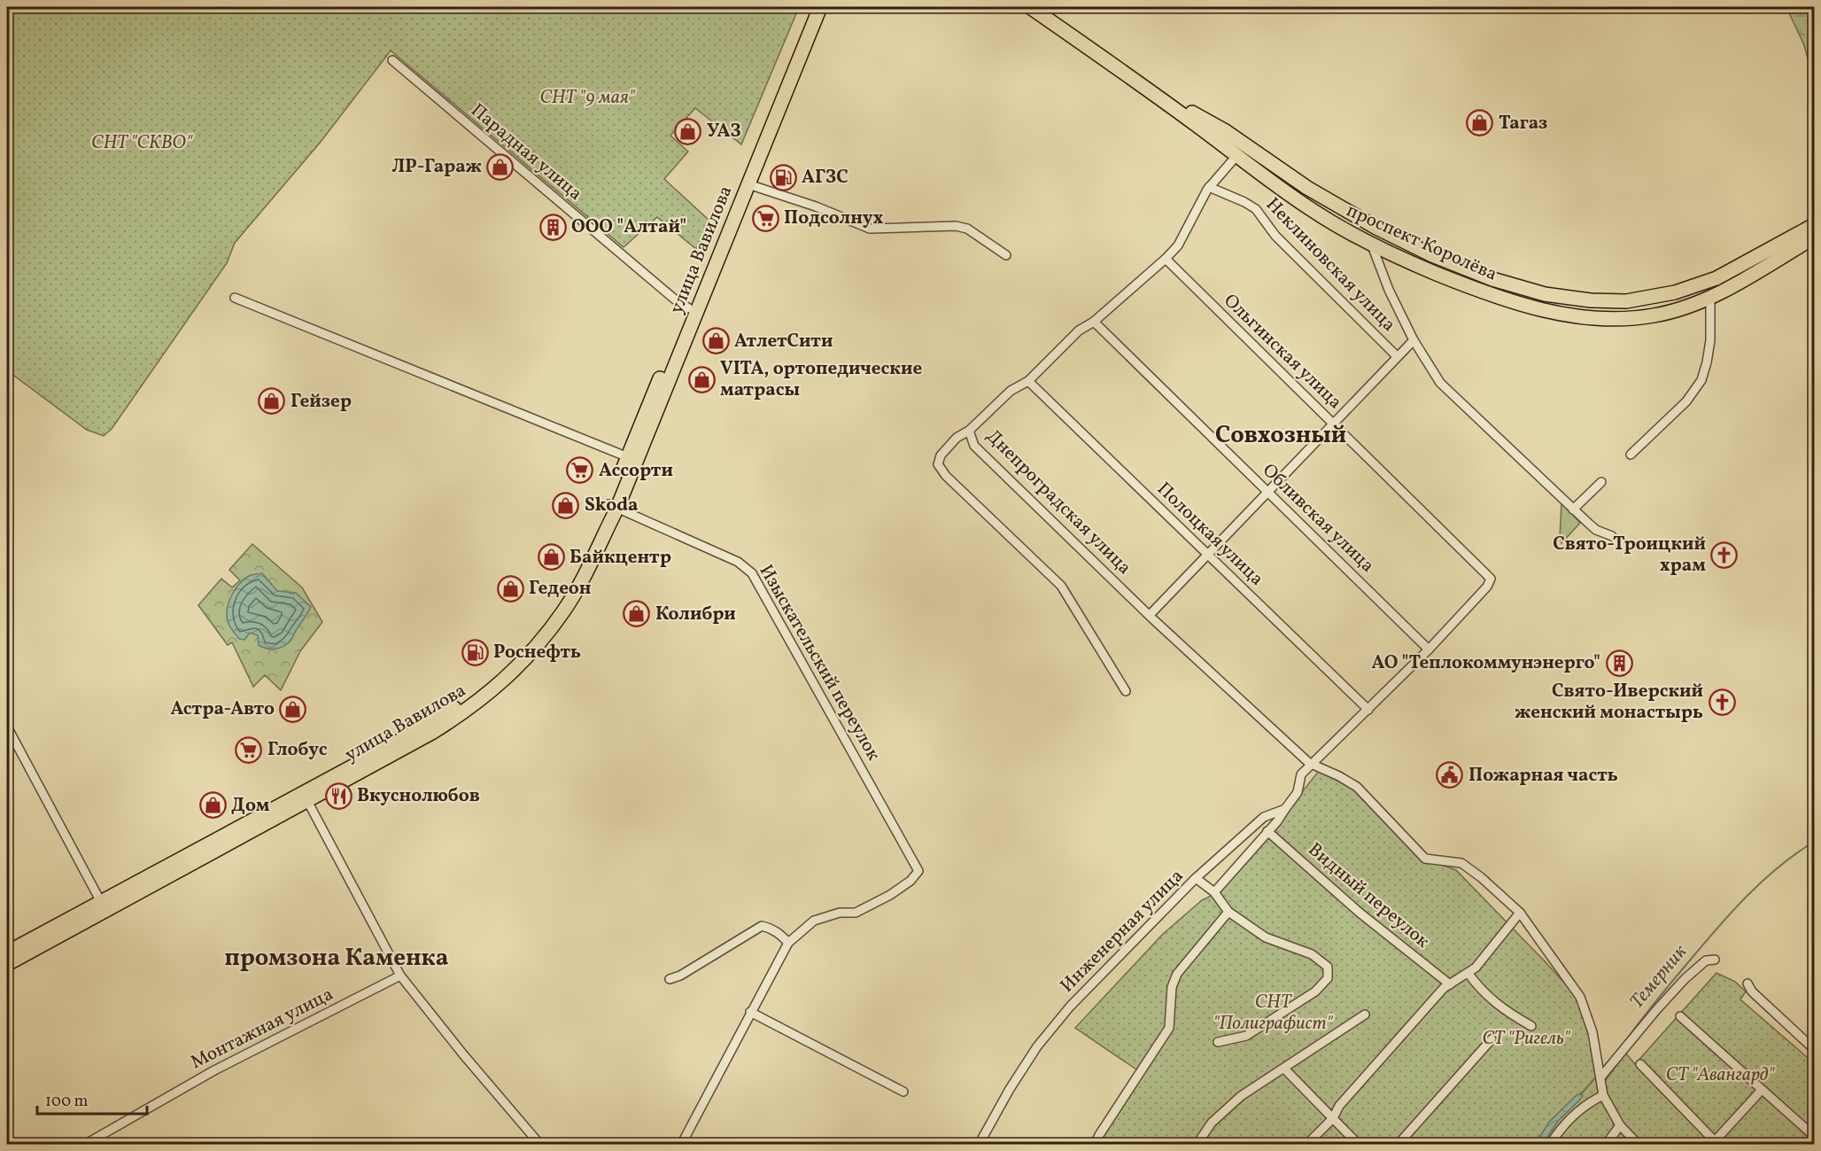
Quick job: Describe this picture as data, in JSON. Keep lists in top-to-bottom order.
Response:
{
  "streets": {
    "main road": ["проспект Королёва", "улица Вавилова"],
    "street": [
      "Парадная улица",
      "Неклиновская улица",
      "Ольгинская улица",
      "Днепроградская улица",
      "Обливская улица",
      "Полоцкая улица",
      "Изыскательский переулок",
      "Видный переулок",
      "Инженерная улица",
      "Монтажная улица"
    ]
  },
  "crossings": [
    ["Парадная улица", "улица Вавилова"],
    ["проспект Королёва", "Неклиновская улица"],
    ["улица Вавилова", "Изыскательский переулок"],
    ["Неклиновская улица", "Ольгинская улица"],
    ["Неклиновская улица", "Днепроградская улица"],
    ["Неклиновская улица", "Обливская улица"],
    ["Неклиновская улица", "Полоцкая улица"],
    ["Ольгинская улица", "Обливская улица"]
  ],
  "districts": ["Совхозный", "промзона Каменка"],
  "water": ["Темерник"],
  "parks": [
    "СНТ \"9 мая\"",
    "СНТ \"СКВО\"",
    "СНТ \"Полиграфист\"",
    "СТ \"Ригель\"",
    "СТ \"Авангард\""
  ],
  "places": {
    "shop": [
      "Тагаз",
      "УАЗ",
      "ЛР-Гараж",
      "АтлетСити",
      "VITA, ортопедические матрасы",
      "Гейзер",
      "Skoda",
      "Байкцентр",
      "Гедеон",
      "Колибри",
      "Астра-Авто",
      "Дом"
    ],
    "fuel station": ["АГЗС", "Роснефть"],
    "supermarket": ["Подсолнух", "Ассорти", "Глобус"],
    "building": ["ООО \"Алтай\"", "АО \"Теплокоммунэнерго\""],
    "church": ["Свято-Троицкий храм", "Свято-Иверский женский монастырь"],
    "public building": ["Пожарная часть"],
    "restaurant": ["Вкуснолюбов"]
  },
  "scale_bar": "100 m"
}
